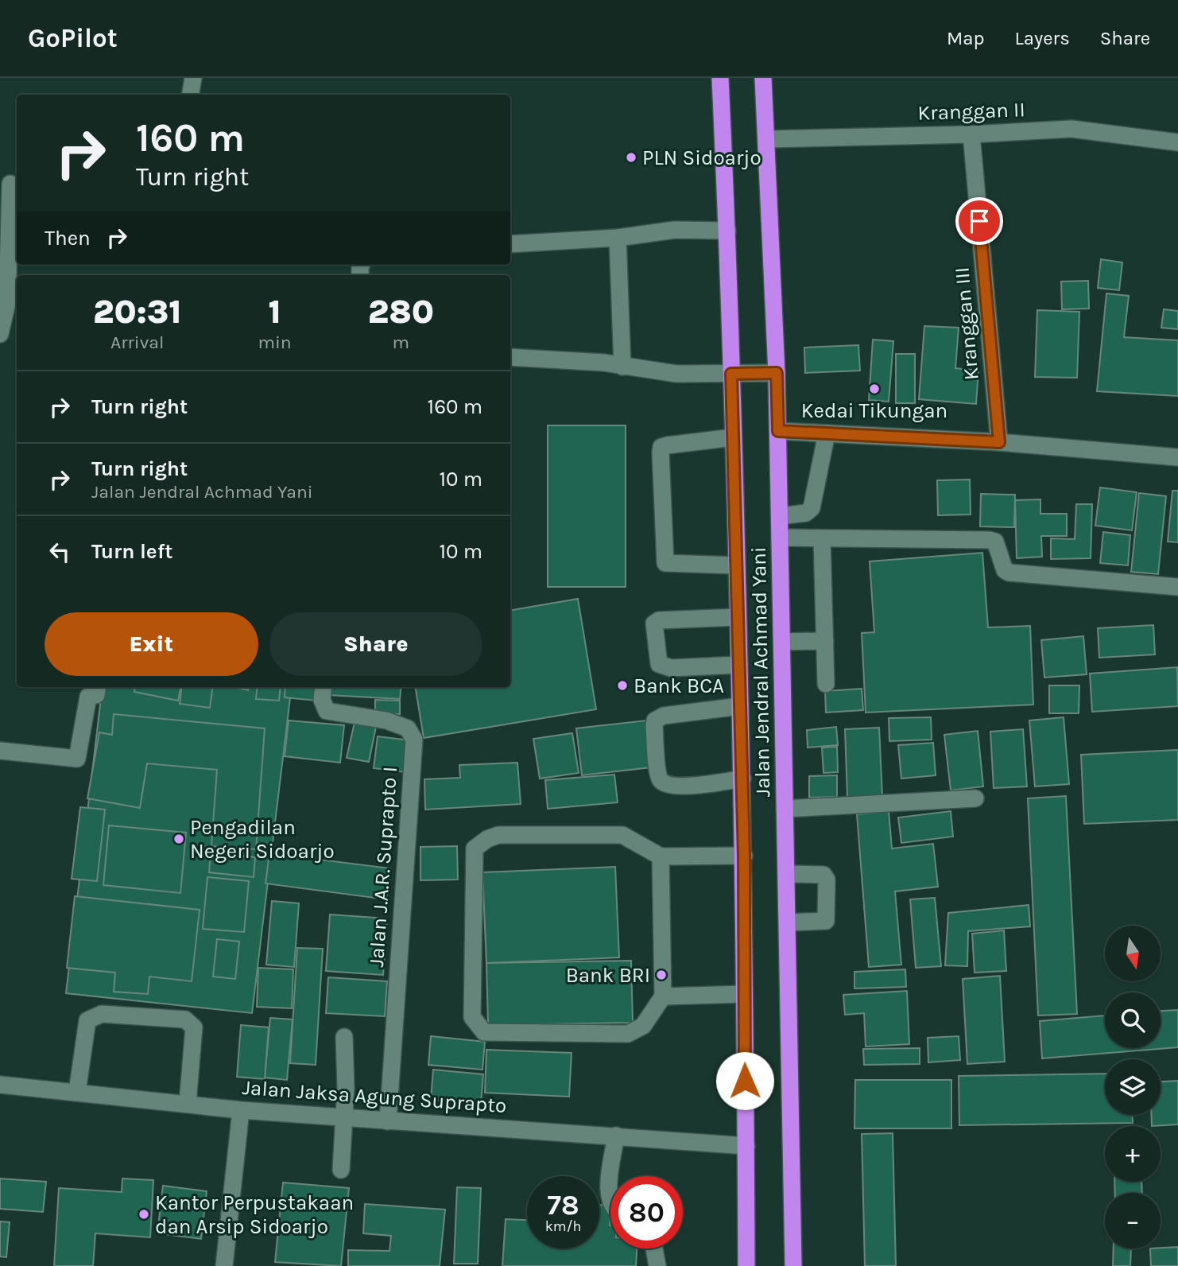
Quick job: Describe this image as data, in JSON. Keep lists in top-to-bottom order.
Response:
{
  "streets": {
    "highway": ["Jalan Jendral Achmad Yani"],
    "street": [
      "Kranggan II",
      "Kranggan III",
      "Jalan J.A.R. Suprapto I",
      "Jalan Jaksa Agung Suprapto"
    ]
  },
  "crossings": [
    ["Kranggan II", "Kranggan III"],
    ["Kranggan II", "Jalan Jendral Achmad Yani"],
    ["Jalan Jendral Achmad Yani", "Jalan Jaksa Agung Suprapto"],
    ["Jalan J.A.R. Suprapto I", "Jalan Jaksa Agung Suprapto"]
  ],
  "places": [
    "PLN Sidoarjo",
    "Kedai Tikungan",
    "Bank BCA",
    "Pengadilan Negeri Sidoarjo",
    "Bank BRI",
    "Kantor Perpustakaan dan Arsip Sidoarjo"
  ],
  "north": "bottom",
  "page": {
    "header": "GoPilot",
    "nav": ["Map", "Layers", "Share"],
    "turn": ["160 m", "Turn right"],
    "then": "Then",
    "eta": [
      "20:31",
      "Arrival",
      "1",
      "min",
      "280",
      "m"
    ],
    "list": [
      {
        "name": "Turn right",
        "value": "160 m"
      },
      {
        "name": "Turn right",
        "note": "Jalan Jendral Achmad Yani",
        "value": "10 m"
      },
      {
        "name": "Turn left",
        "value": "10 m"
      }
    ],
    "buttons": ["Exit", "Share"],
    "map_buttons": ["+", "−"],
    "speed": "78 km/h",
    "limit": "80"
  }
}
